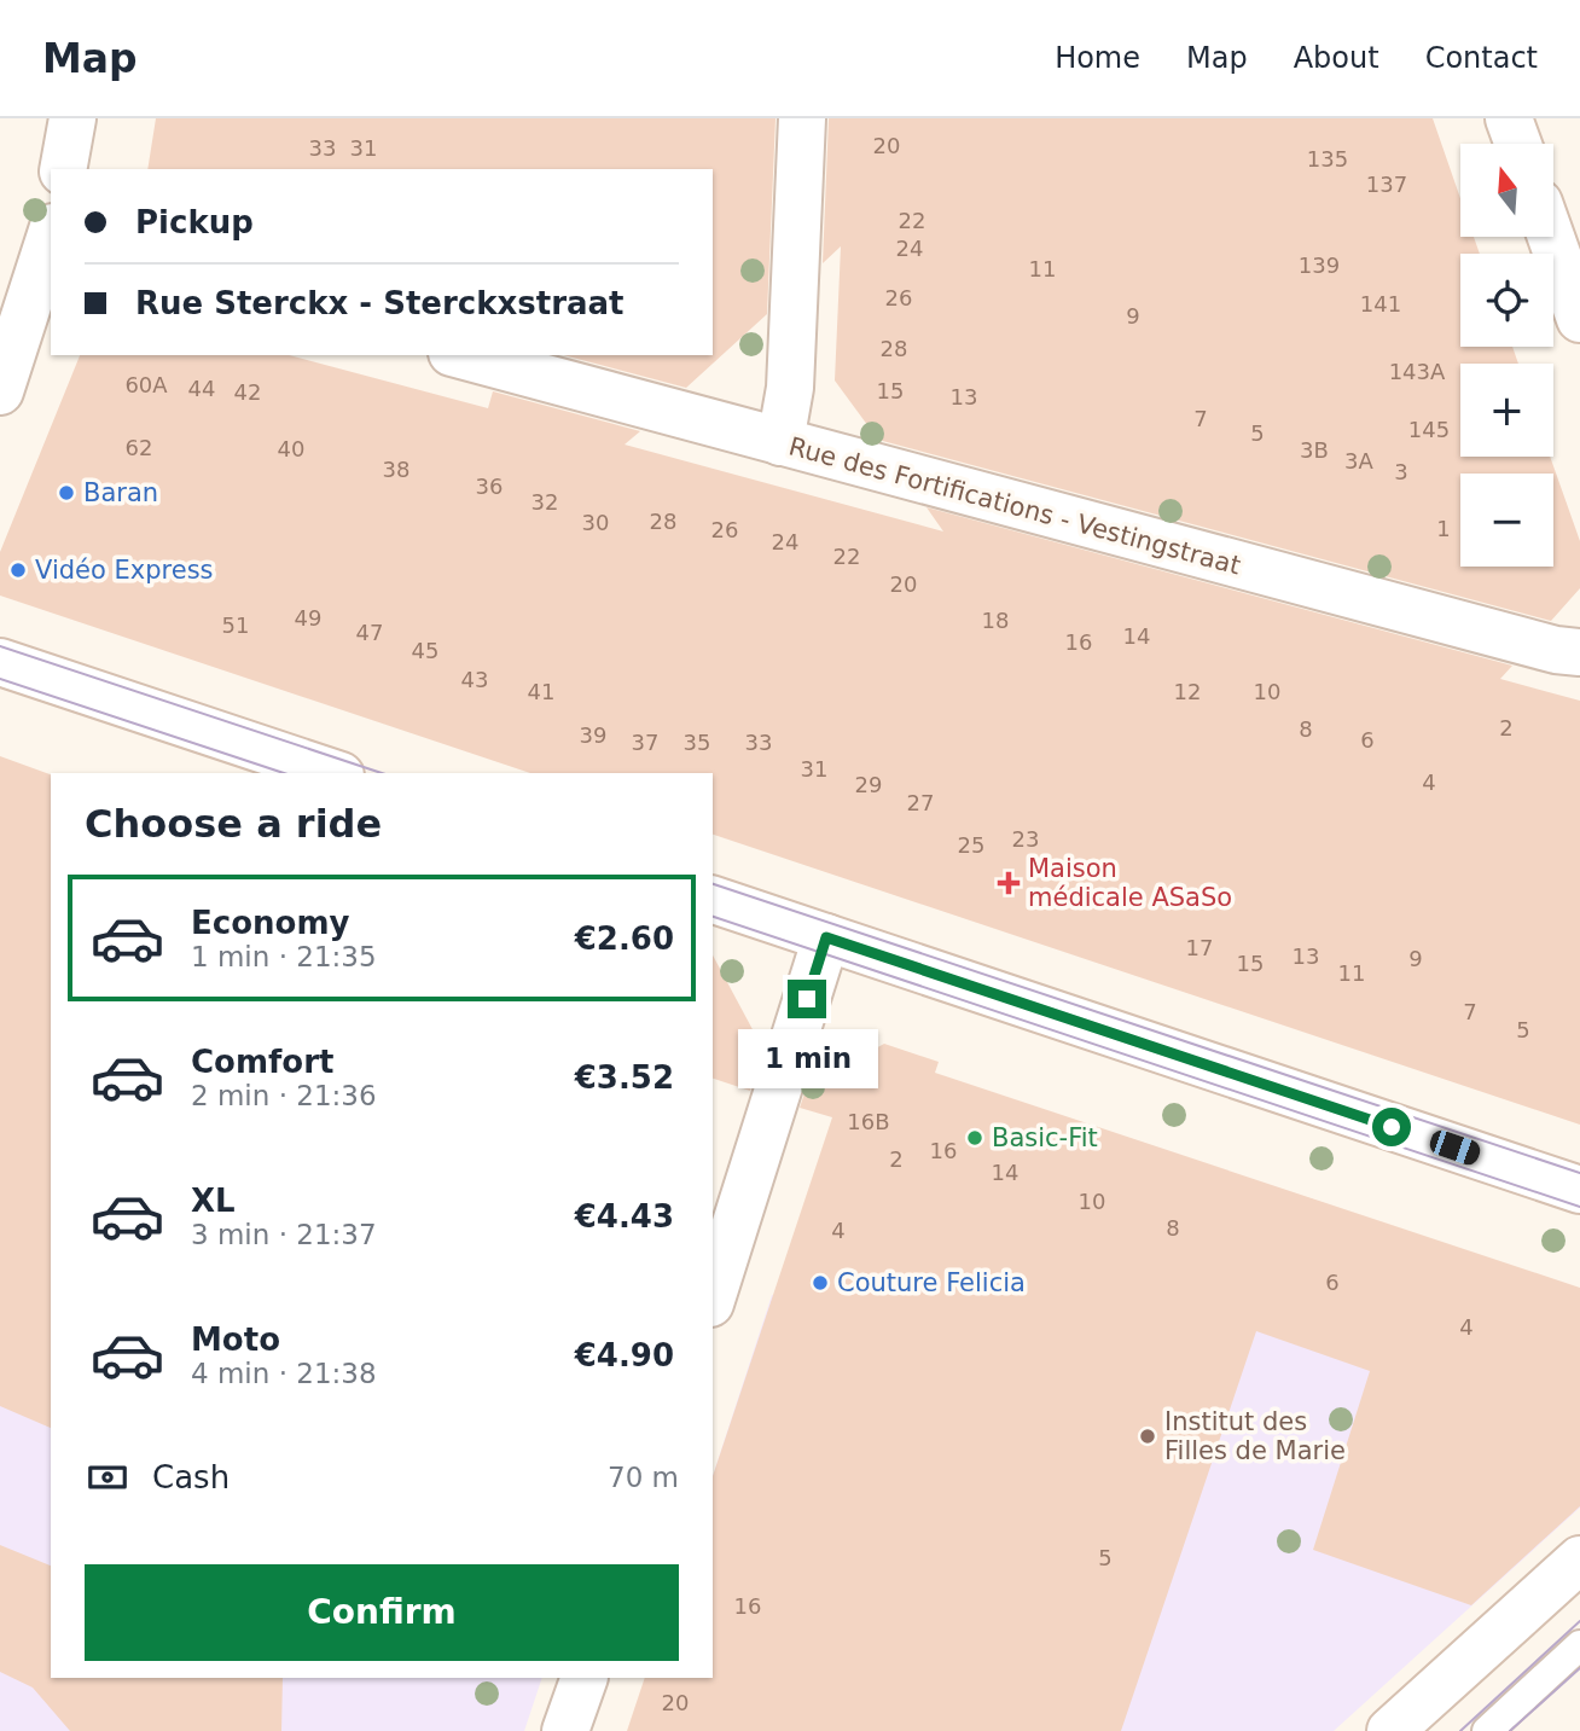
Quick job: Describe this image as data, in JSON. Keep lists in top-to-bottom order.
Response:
{
  "streets": {
    "street": ["Rue des Fortifications - Vestingstraat"]
  },
  "places": {
    "other": [
      "Baran",
      "Vidéo Express",
      "Basic-Fit",
      "Couture Felicia",
      "Institut des Filles de Marie"
    ],
    "health": ["Maison médicale ASaSo"]
  },
  "house_numbers": [
    "20",
    "33",
    "31",
    "135",
    "137",
    "22",
    "24",
    "139",
    "11",
    "26",
    "141",
    "9",
    "28",
    "143A",
    "60A",
    "44",
    "15",
    "42",
    "13",
    "7",
    "145",
    "5",
    "62",
    "40",
    "3B",
    "3A",
    "38",
    "3",
    "36",
    "32",
    "28",
    "30",
    "1",
    "26",
    "24",
    "22",
    "20",
    "49",
    "18",
    "51",
    "47",
    "14",
    "16",
    "45",
    "43",
    "41",
    "12",
    "10",
    "2",
    "8",
    "39",
    "6",
    "37",
    "35",
    "33",
    "31",
    "4",
    "29",
    "27",
    "23",
    "25",
    "17",
    "13",
    "9",
    "15",
    "11",
    "7",
    "5",
    "16B",
    "16",
    "2",
    "14",
    "10",
    "8",
    "4",
    "6",
    "4",
    "5",
    "16",
    "20"
  ],
  "north": "top",
  "page": {
    "header": "Map",
    "nav": [
      "Home",
      "Map",
      "About",
      "Contact"
    ],
    "map_buttons": ["+", "−"],
    "banner": ["Pickup", "Rue Sterckx - Sterckxstraat"],
    "heading": "Choose a ride",
    "list": [
      {
        "name": "Economy",
        "note": "1 min · 21:35",
        "value": "€2.60"
      },
      {
        "name": "Comfort",
        "note": "2 min · 21:36",
        "value": "€3.52"
      },
      {
        "name": "XL",
        "note": "3 min · 21:37",
        "value": "€4.43"
      },
      {
        "name": "Moto",
        "note": "4 min · 21:38",
        "value": "€4.90"
      }
    ],
    "bubble": "1 min",
    "pay": ["Cash", "70 m"],
    "buttons": "Confirm"
  }
}
